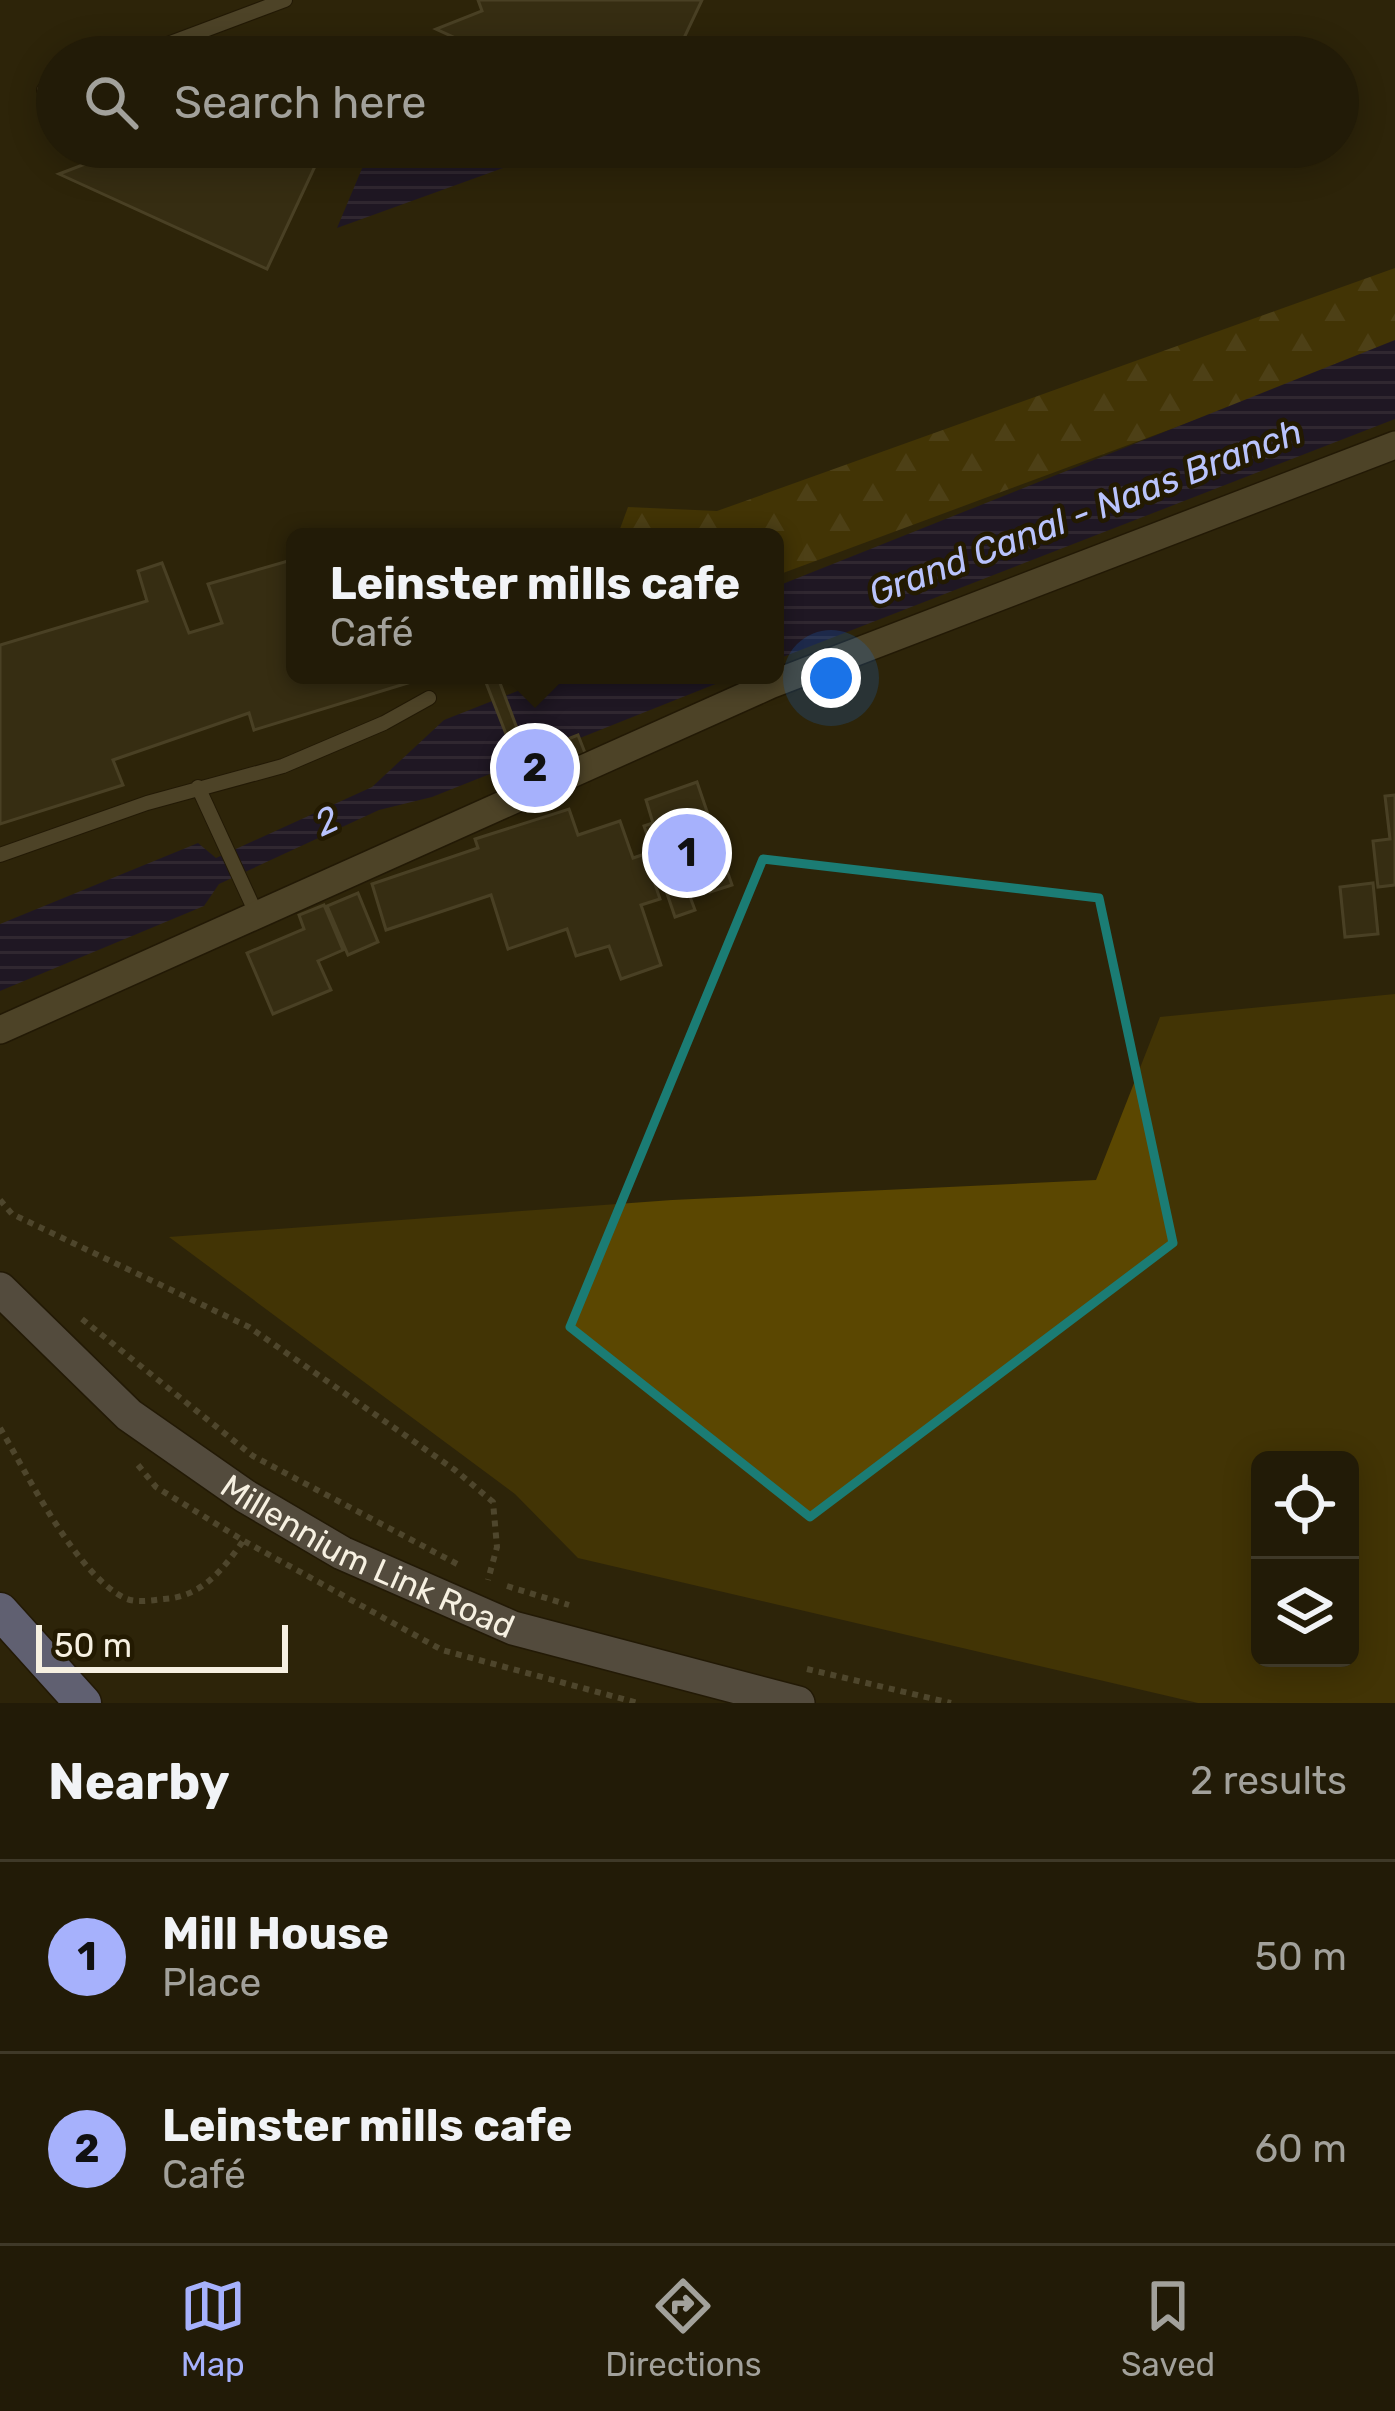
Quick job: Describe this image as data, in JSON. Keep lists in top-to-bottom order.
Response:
{
  "streets": {
    "main road": ["Millennium Link Road"]
  },
  "water": ["Grand Canal - Naas Branch", "2"],
  "scale_bar": "50 m",
  "page": {
    "search": "Search here",
    "popup": ["Leinster mills cafe", "Café"],
    "pins": ["2", "1"],
    "scale": "50 m",
    "heading": ["Nearby", "2 results"],
    "list": [
      {
        "mark": "1",
        "name": "Mill House",
        "note": "Place",
        "value": "50 m"
      },
      {
        "mark": "2",
        "name": "Leinster mills cafe",
        "note": "Café",
        "value": "60 m"
      }
    ],
    "nav": ["Map", "Directions", "Saved"]
  }
}
